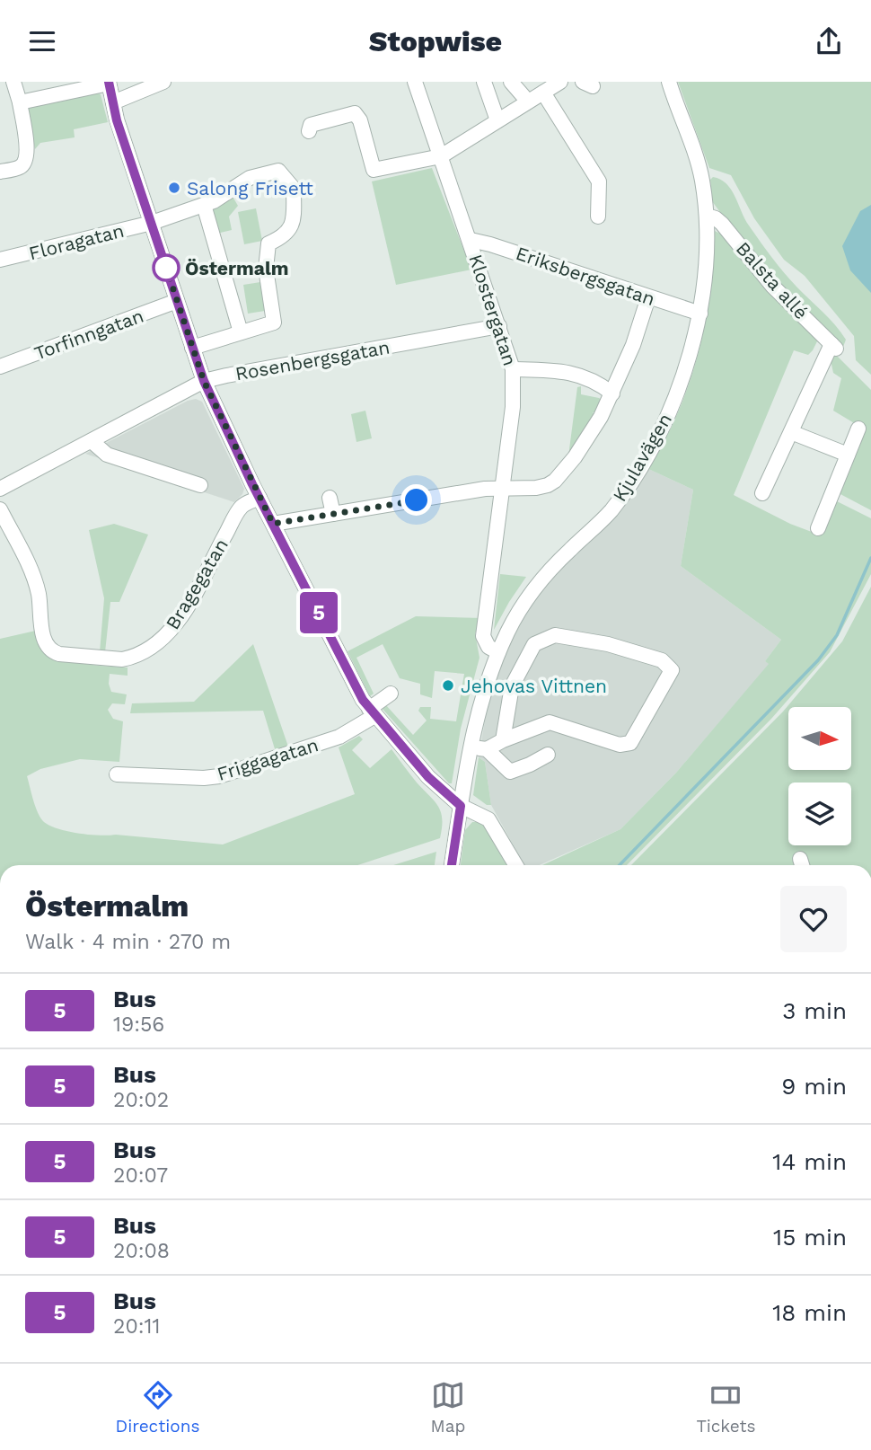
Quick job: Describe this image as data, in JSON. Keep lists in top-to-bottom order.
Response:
{
  "streets": {
    "street": [
      "Floragatan",
      "Eriksbergsgatan",
      "Balsta allé",
      "Klostergatan",
      "Torfinngatan",
      "Rosenbergsgatan",
      "Kjulavägen",
      "Bragegatan",
      "Friggagatan"
    ]
  },
  "crossings": [
    ["Eriksbergsgatan", "Klostergatan"],
    ["Eriksbergsgatan", "Kjulavägen"],
    ["Balsta allé", "Kjulavägen"],
    ["Klostergatan", "Rosenbergsgatan"],
    ["Klostergatan", "Kjulavägen"]
  ],
  "places": ["Salong Frisett", "Östermalm", "Jehovas Vittnen"],
  "lines": ["bus line 5"],
  "north": "right",
  "page": {
    "header": "Stopwise",
    "on_map": "5",
    "heading": ["Östermalm", "Walk · 4 min · 270 m"],
    "list": [
      {
        "mark": "5",
        "name": "Bus",
        "note": "19:56",
        "value": "3 min"
      },
      {
        "mark": "5",
        "name": "Bus",
        "note": "20:02",
        "value": "9 min"
      },
      {
        "mark": "5",
        "name": "Bus",
        "note": "20:07",
        "value": "14 min"
      },
      {
        "mark": "5",
        "name": "Bus",
        "note": "20:08",
        "value": "15 min"
      },
      {
        "mark": "5",
        "name": "Bus",
        "note": "20:11",
        "value": "18 min"
      }
    ],
    "tabs": ["Directions", "Map", "Tickets"]
  }
}
